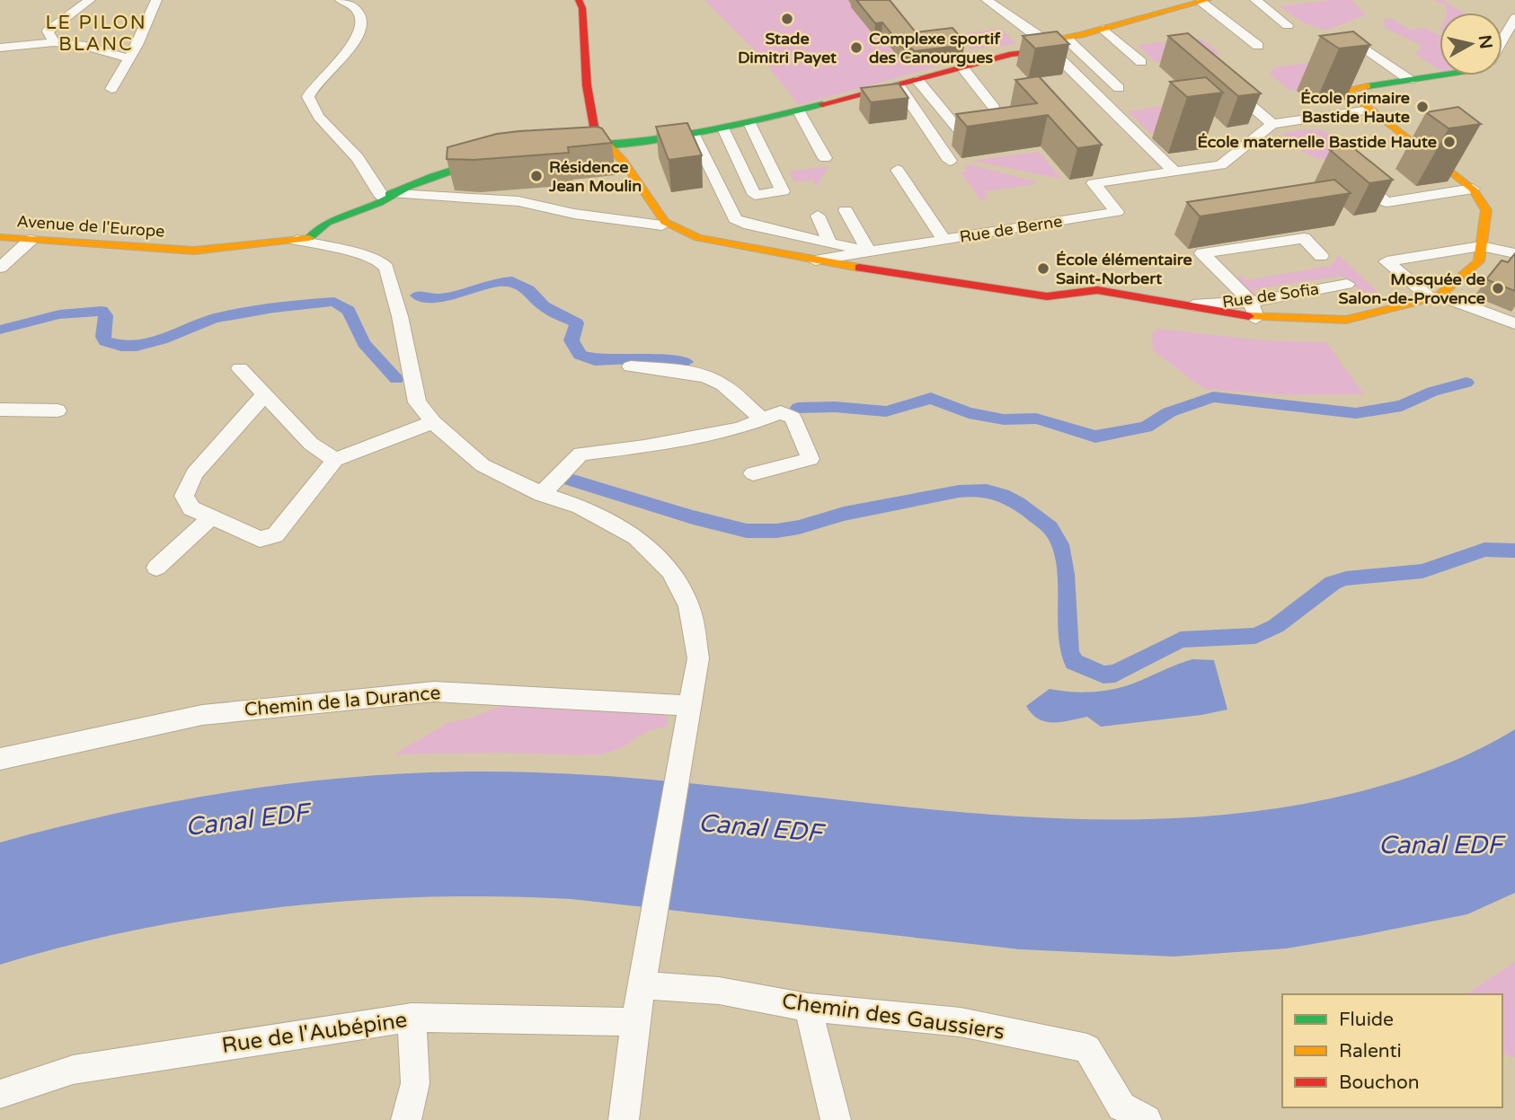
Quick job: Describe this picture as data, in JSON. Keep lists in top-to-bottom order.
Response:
{
  "streets": {
    "street": [
      "Avenue de l'Europe",
      "Rue de Berne",
      "Rue de Sofia",
      "Chemin de la Durance",
      "Chemin des Gaussiers",
      "Rue de l'Aubépine"
    ]
  },
  "districts": ["LE PILON BLANC"],
  "water": ["Canal EDF"],
  "places": [
    "Stade Dimitri Payet",
    "Complexe sportif des Canourgues",
    "École primaire Bastide Haute",
    "École maternelle Bastide Haute",
    "Résidence Jean Moulin",
    "École élémentaire Saint-Norbert",
    "Mosquée de Salon-de-Provence"
  ],
  "legend": ["Fluide", "Ralenti", "Bouchon"],
  "north": "right"
}
